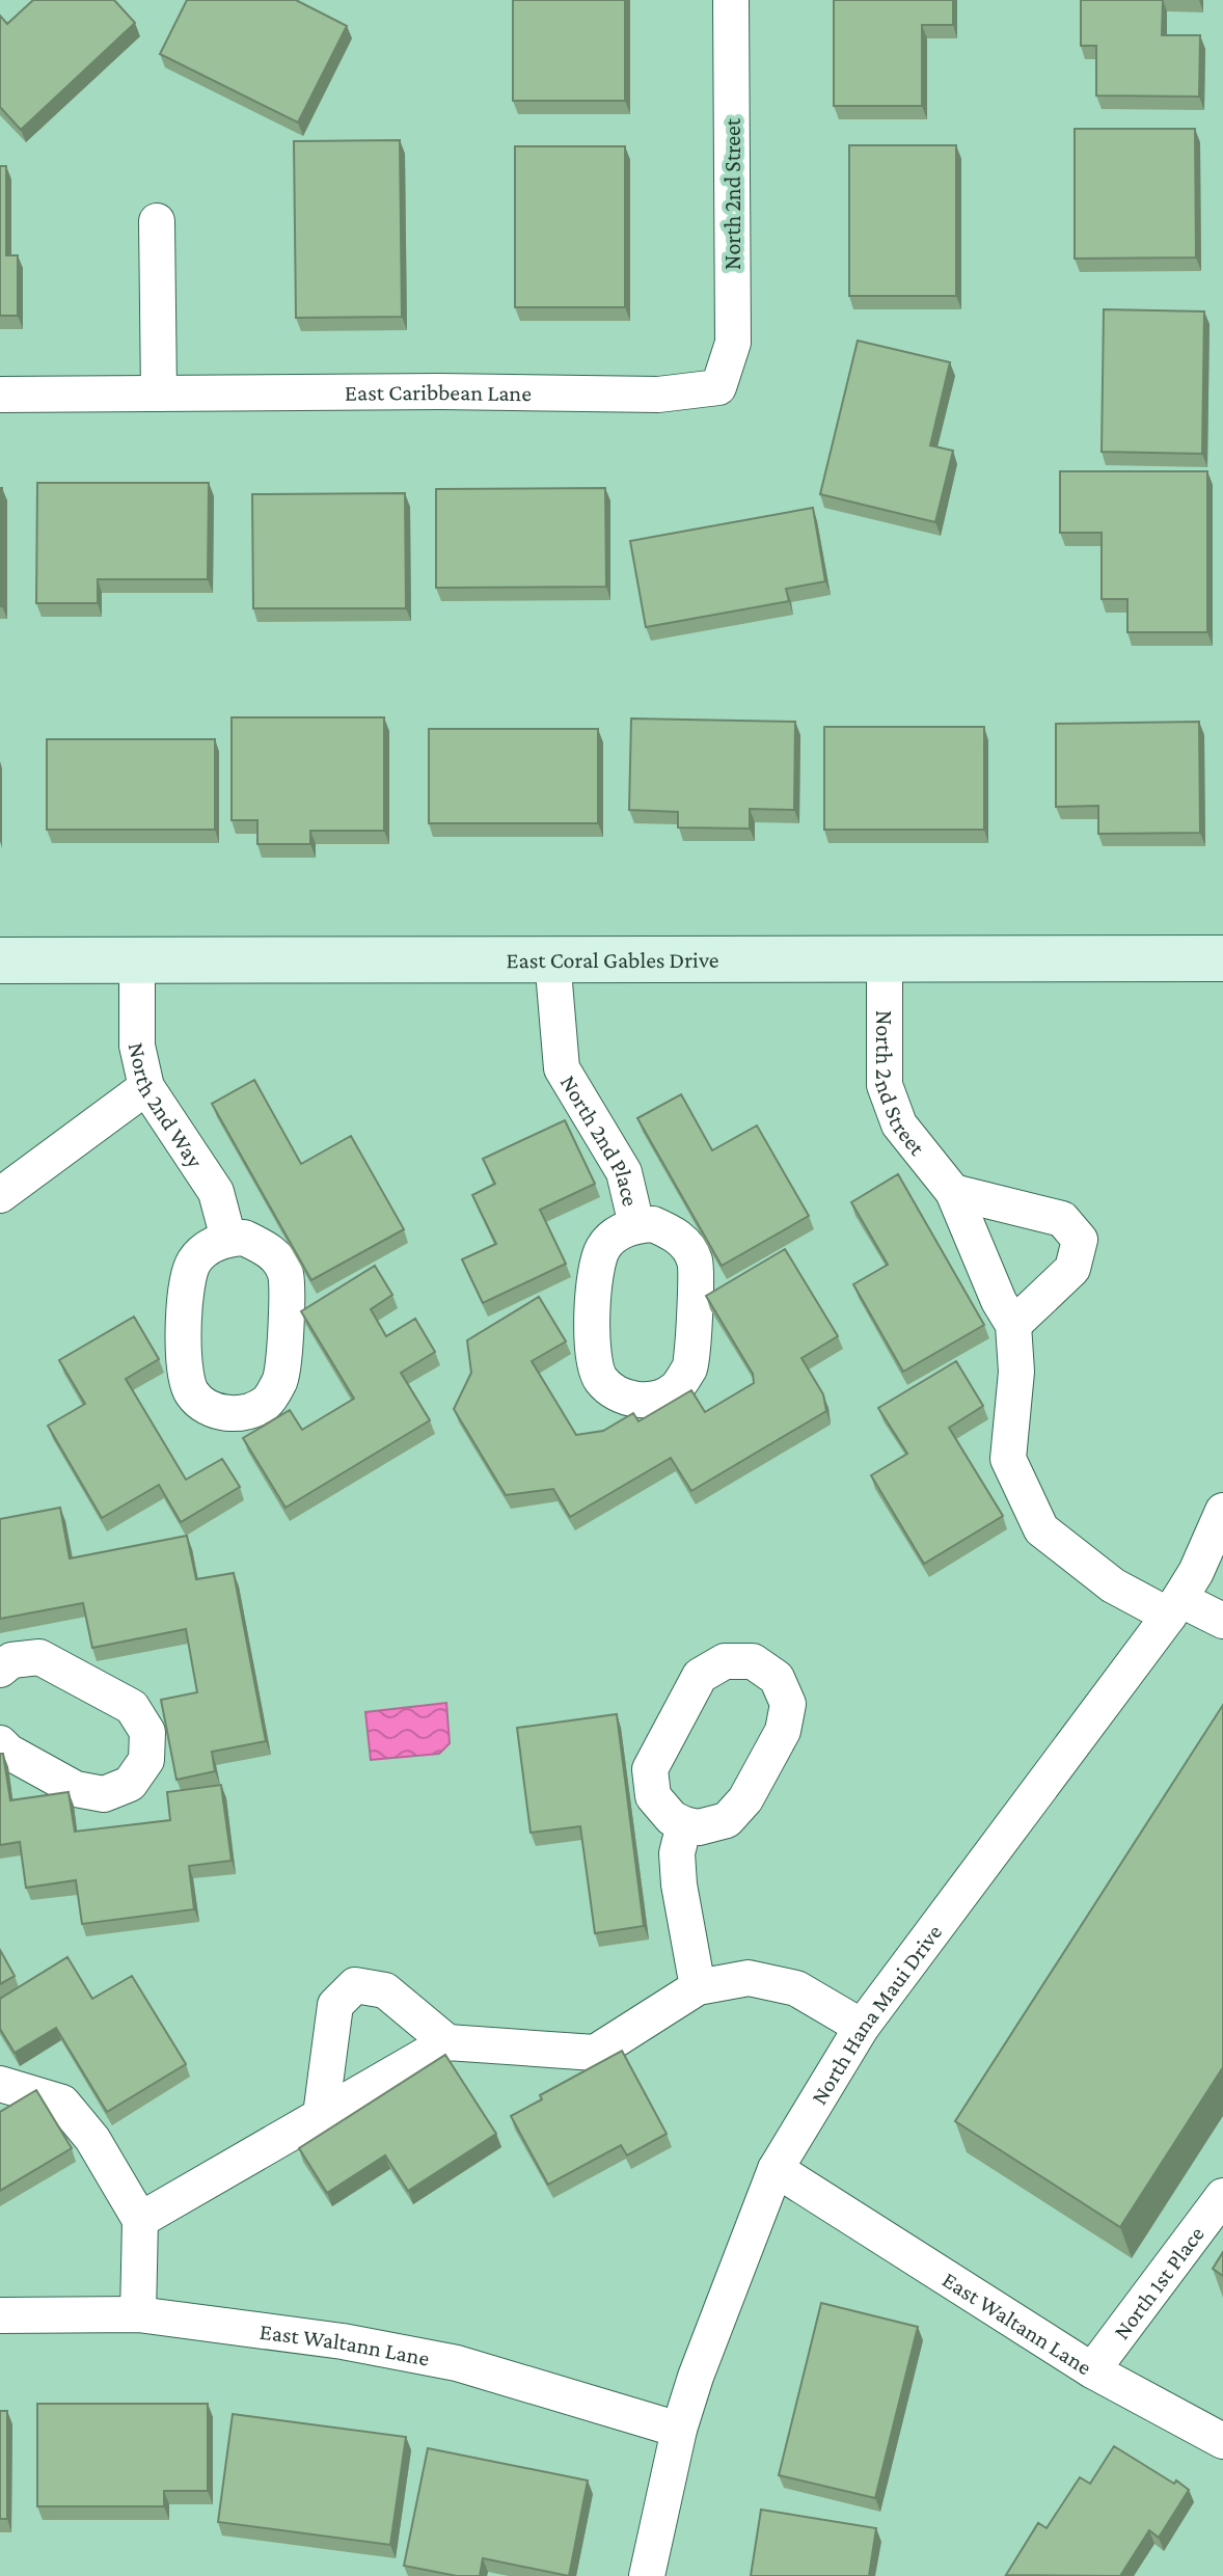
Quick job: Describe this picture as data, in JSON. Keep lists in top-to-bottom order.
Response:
{
  "streets": {
    "street": [
      "North 2nd Street",
      "East Caribbean Lane",
      "East Coral Gables Drive",
      "North 2nd Way",
      "North 2nd Place",
      "North Hana Maui Drive",
      "North 1st Place",
      "East Waltann Lane"
    ]
  },
  "crossings": [
    ["North 2nd Street", "East Caribbean Lane"],
    ["North 2nd Street", "East Coral Gables Drive"],
    ["North 2nd Street", "North Hana Maui Drive"],
    ["East Coral Gables Drive", "North 2nd Way"],
    ["East Coral Gables Drive", "North 2nd Place"],
    ["North Hana Maui Drive", "East Waltann Lane"],
    ["North 1st Place", "East Waltann Lane"]
  ]
}
